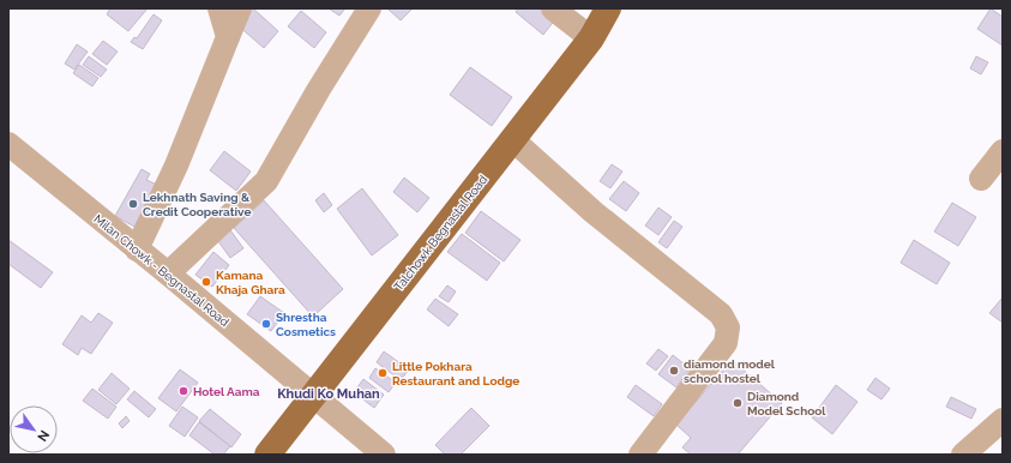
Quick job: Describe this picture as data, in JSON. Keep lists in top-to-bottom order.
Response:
{
  "streets": {
    "main road": ["Talchowk Begnastal Road"],
    "street": ["Milan Chowk - Begnastal Road"]
  },
  "crossings": [
    ["Talchowk Begnastal Road", "Milan Chowk - Begnastal Road"]
  ],
  "districts": ["Khudi Ko Muhan"],
  "places": [
    "Lekhnath Saving & Credit Cooperative",
    "Kamana Khaja Ghara",
    "Shrestha Cosmetics",
    "diamond model school hostel",
    "Little Pokhara Restaurant and Lodge",
    "Hotel Aama",
    "Diamond Model School"
  ],
  "north": "bottom right"
}
